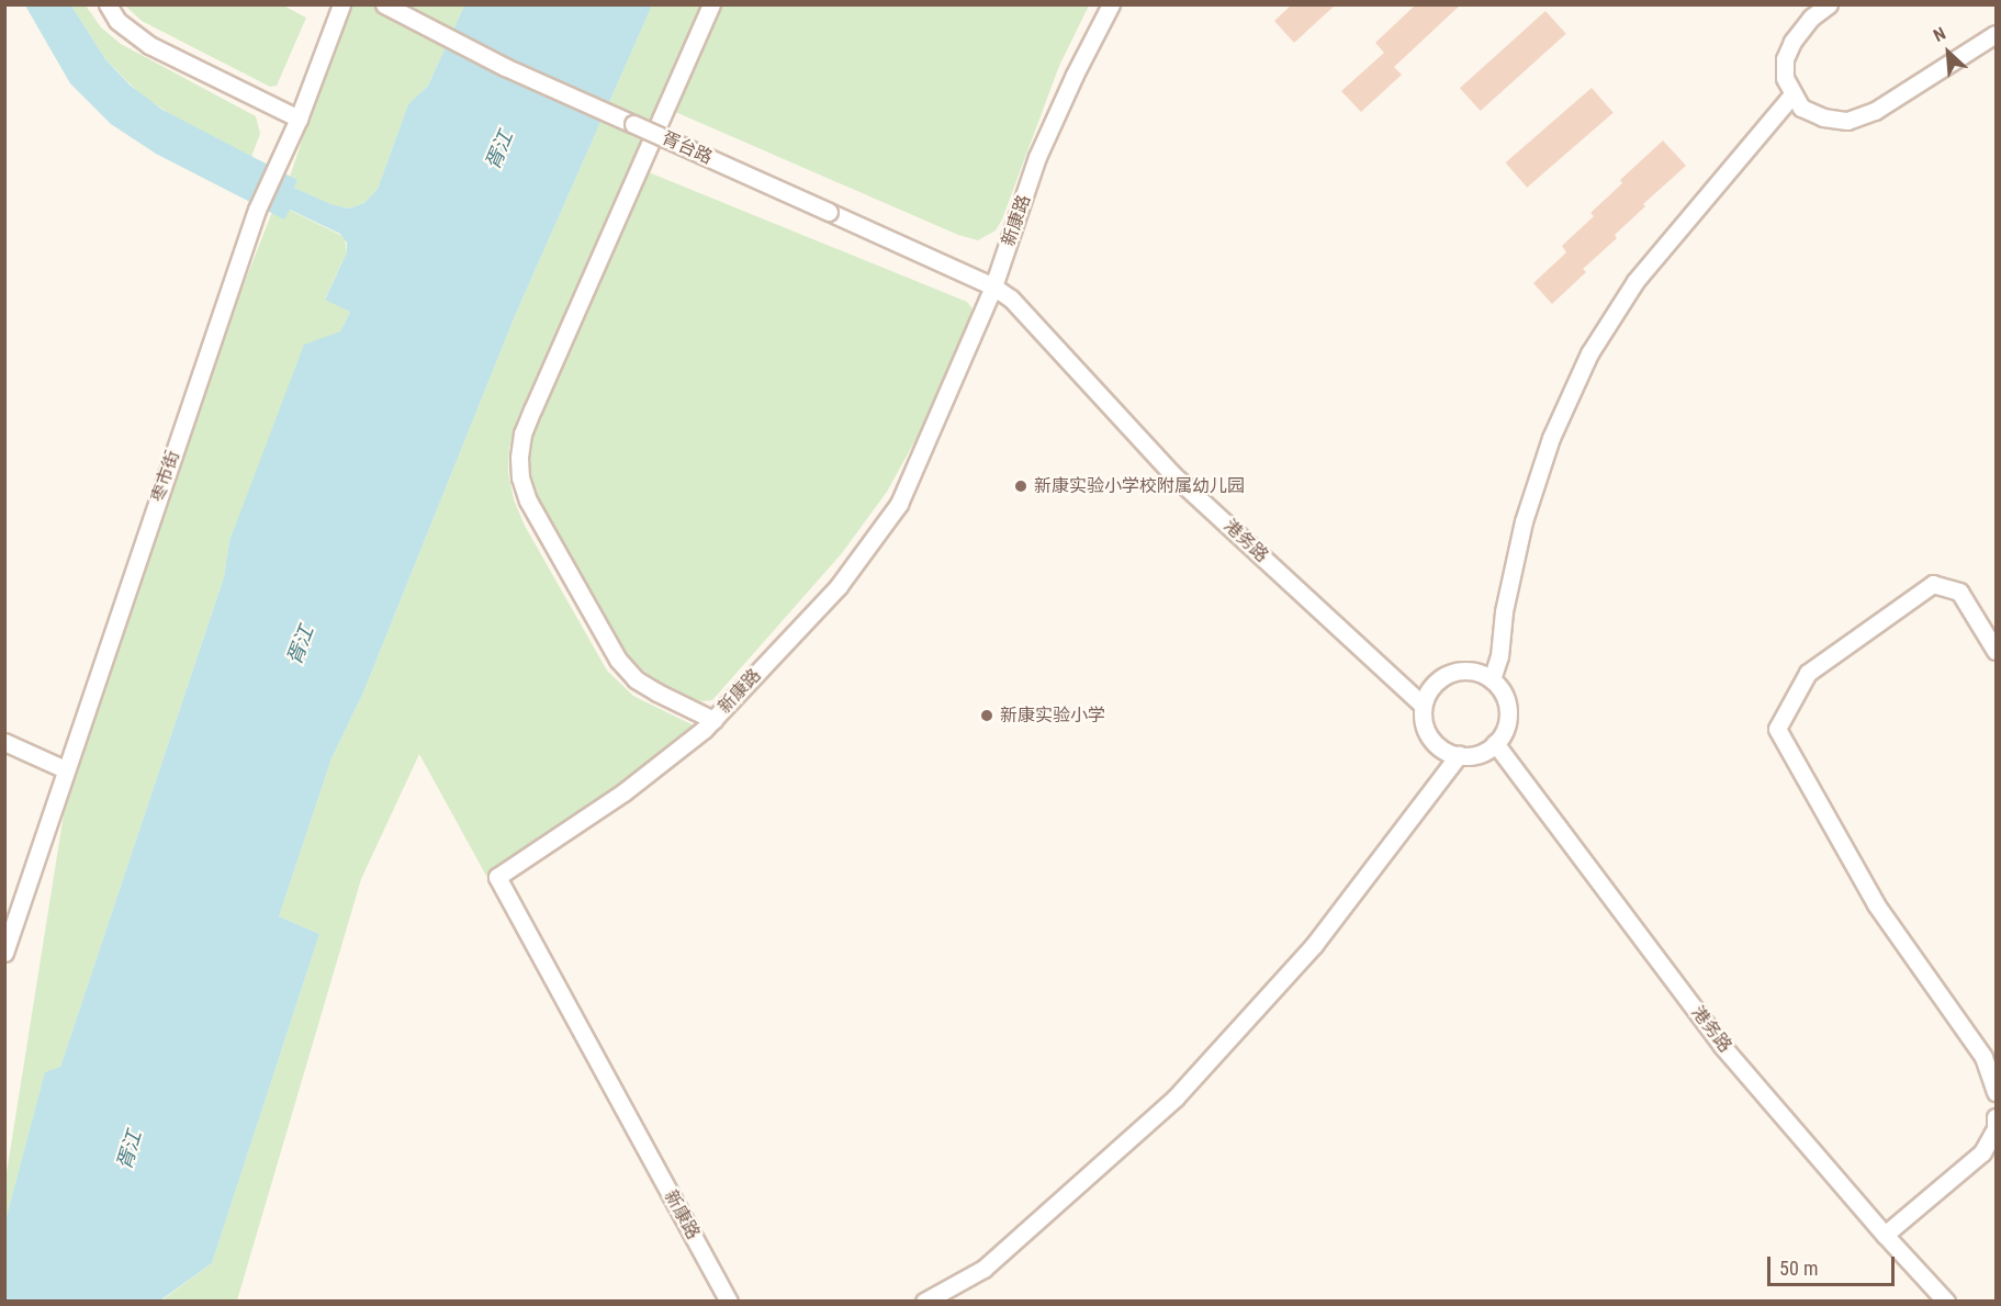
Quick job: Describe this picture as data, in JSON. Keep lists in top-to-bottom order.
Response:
{
  "streets": {
    "street": [
      "胥台路",
      "新康路",
      "枣市街",
      "港务路"
    ]
  },
  "crossings": [
    ["胥台路", "新康路"],
    ["胥台路", "港务路"],
    ["新康路", "港务路"]
  ],
  "water": ["胥江"],
  "places": ["新康实验小学校附属幼儿园", "新康实验小学"],
  "scale_bar": "50 m",
  "north": "top left"
}
